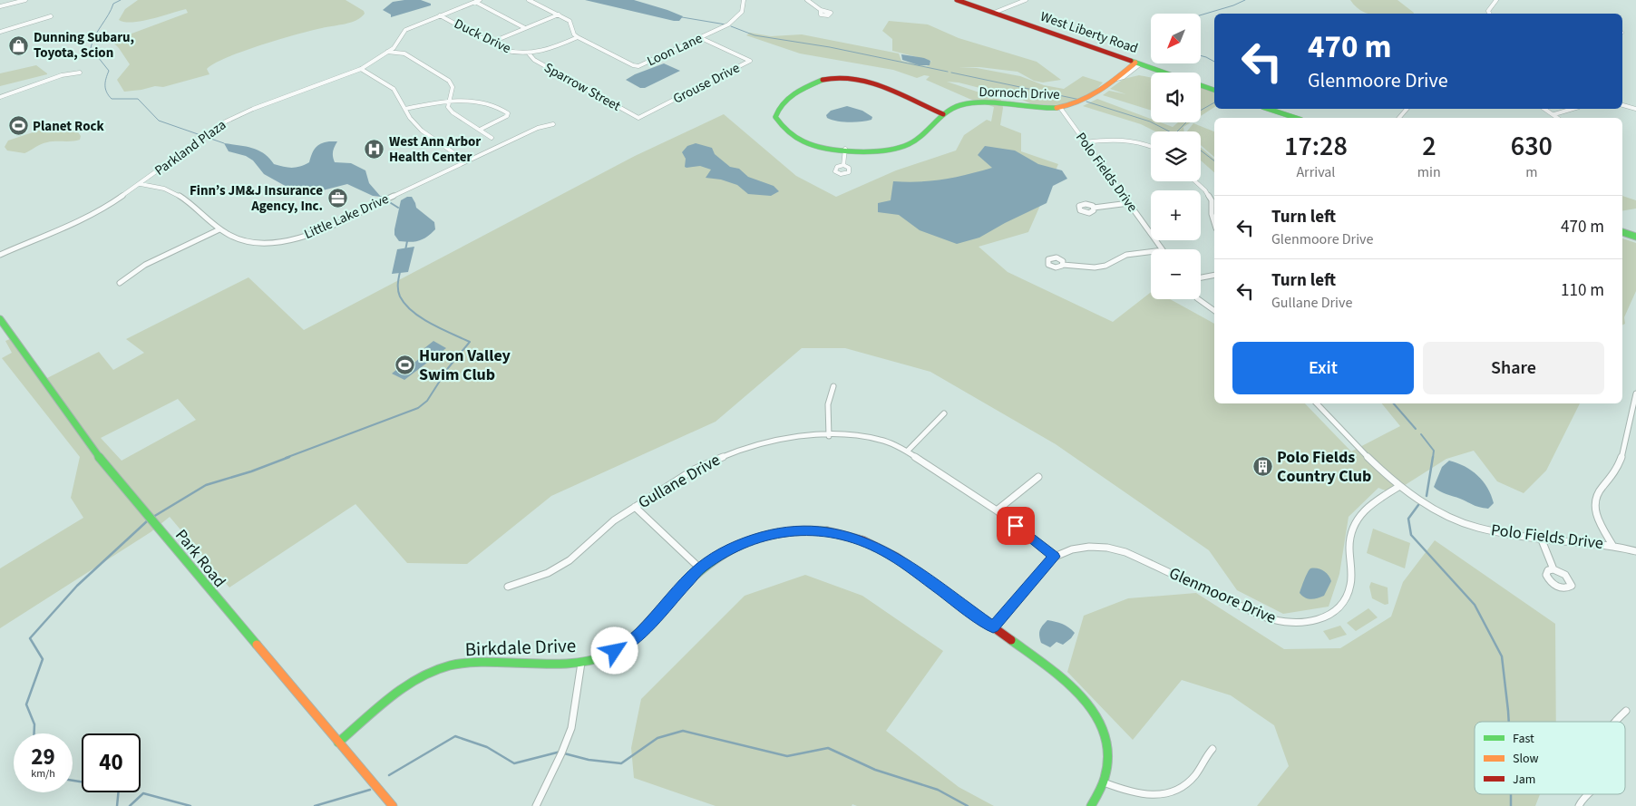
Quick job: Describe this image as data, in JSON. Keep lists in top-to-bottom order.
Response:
{
  "streets": {
    "street": [
      "West Liberty Road",
      "Duck Drive",
      "Loon Lane",
      "Grouse Drive",
      "Sparrow Street",
      "Dornoch Drive",
      "Parkland Plaza",
      "Polo Fields Drive",
      "Little Lake Drive",
      "Gullane Drive",
      "Park Road",
      "Glenmoore Drive",
      "Birkdale Drive"
    ]
  },
  "crossings": [
    ["West Liberty Road", "Dornoch Drive"],
    ["Duck Drive", "Loon Lane"],
    ["Duck Drive", "Sparrow Street"],
    ["Duck Drive", "Parkland Plaza"],
    ["Loon Lane", "Grouse Drive"],
    ["Grouse Drive", "Sparrow Street"],
    ["Dornoch Drive", "Polo Fields Drive"],
    ["Parkland Plaza", "Little Lake Drive"],
    ["Polo Fields Drive", "Glenmoore Drive"],
    ["Gullane Drive", "Glenmoore Drive"],
    ["Park Road", "Birkdale Drive"],
    ["Glenmoore Drive", "Birkdale Drive"]
  ],
  "places": {
    "shop": ["Dunning Subaru, Toyota, Scion"],
    "sports": ["Planet Rock", "Huron Valley Swim Club"],
    "hospital": ["West Ann Arbor Health Center"],
    "office": ["Finn’s JM&J Insurance Agency, Inc."],
    "building": ["Polo Fields Country Club"]
  },
  "legend": ["Fast", "Slow", "Jam"],
  "north": "bottom left",
  "page": {
    "map_buttons": ["+", "−"],
    "turn": ["470 m", "Glenmoore Drive"],
    "eta": [
      "17:28",
      "Arrival",
      "2",
      "min",
      "630",
      "m"
    ],
    "list": [
      {
        "name": "Turn left",
        "note": "Glenmoore Drive",
        "value": "470 m"
      },
      {
        "name": "Turn left",
        "note": "Gullane Drive",
        "value": "110 m"
      }
    ],
    "buttons": ["Exit", "Share"],
    "speed": "29 km/h",
    "limit": "40"
  }
}
